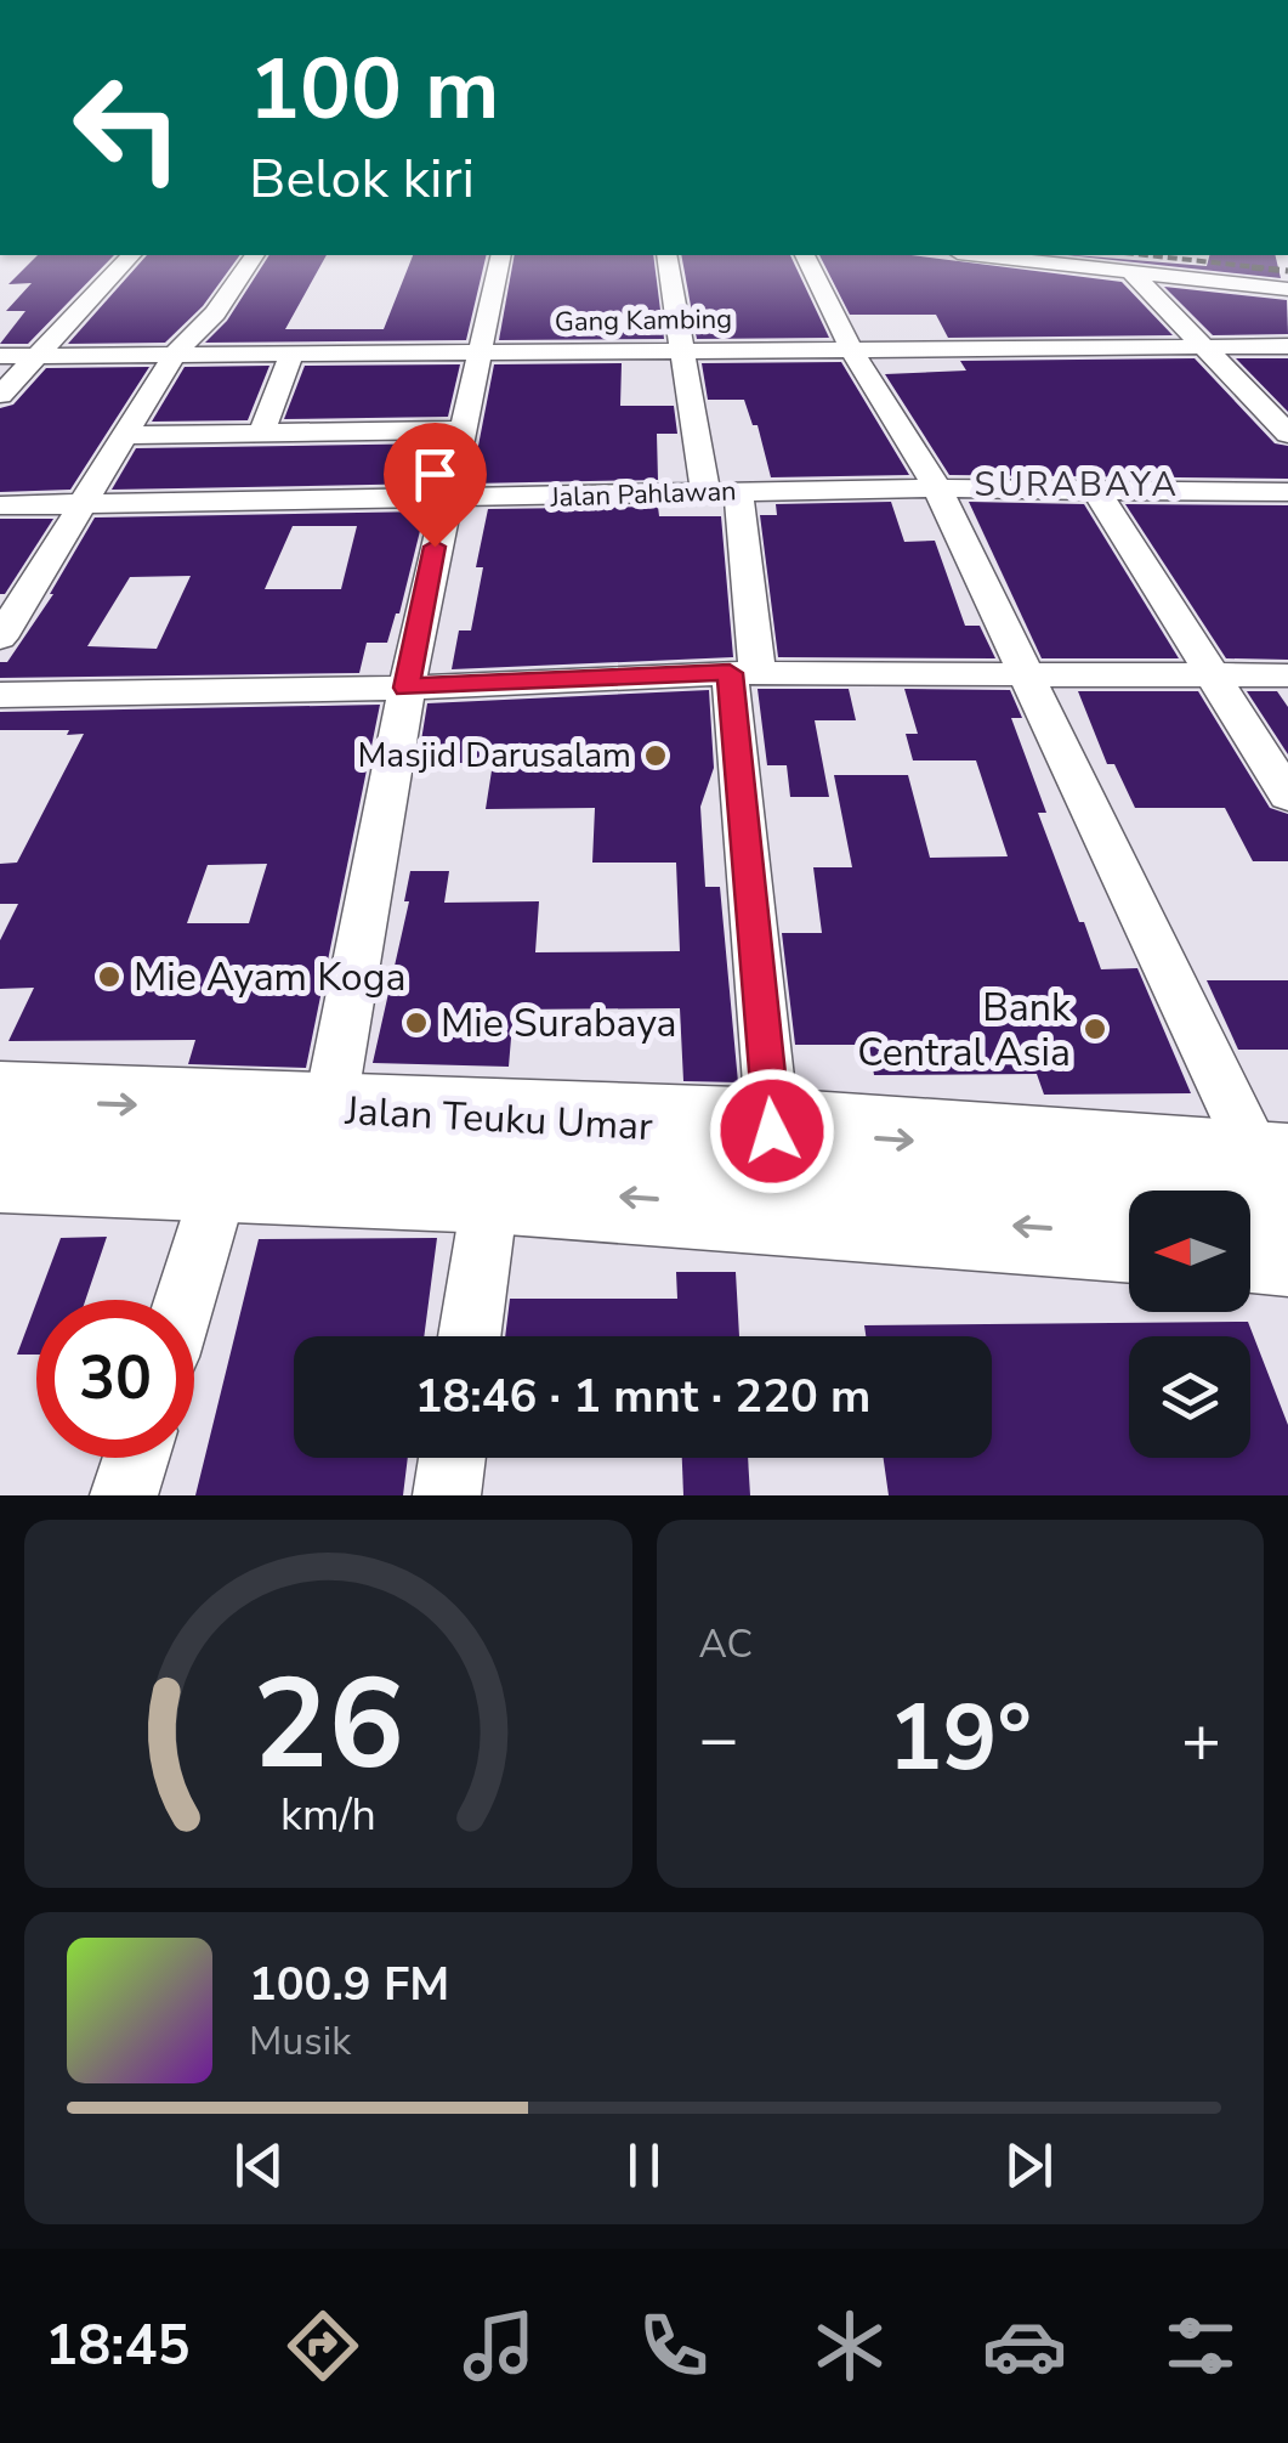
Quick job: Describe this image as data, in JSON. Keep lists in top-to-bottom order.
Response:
{
  "streets": {
    "highway": ["Jalan Teuku Umar"],
    "street": ["Gang Kambing", "Jalan Pahlawan"]
  },
  "districts": ["SURABAYA"],
  "places": [
    "Masjid Darusalam",
    "Mie Ayam Koga",
    "Mie Surabaya",
    "Bank Central Asia"
  ],
  "north": "left",
  "page": {
    "turn": ["100 m", "Belok kiri"],
    "limit": "30",
    "trip": "18:46 · 1 mnt · 220 m",
    "tile": "AC",
    "heat": ["−", "19°", "+"],
    "song": ["100.9 FM", "Musik"],
    "tabs": "18:45",
    "gauge": ["26", "km/h"]
  }
}
